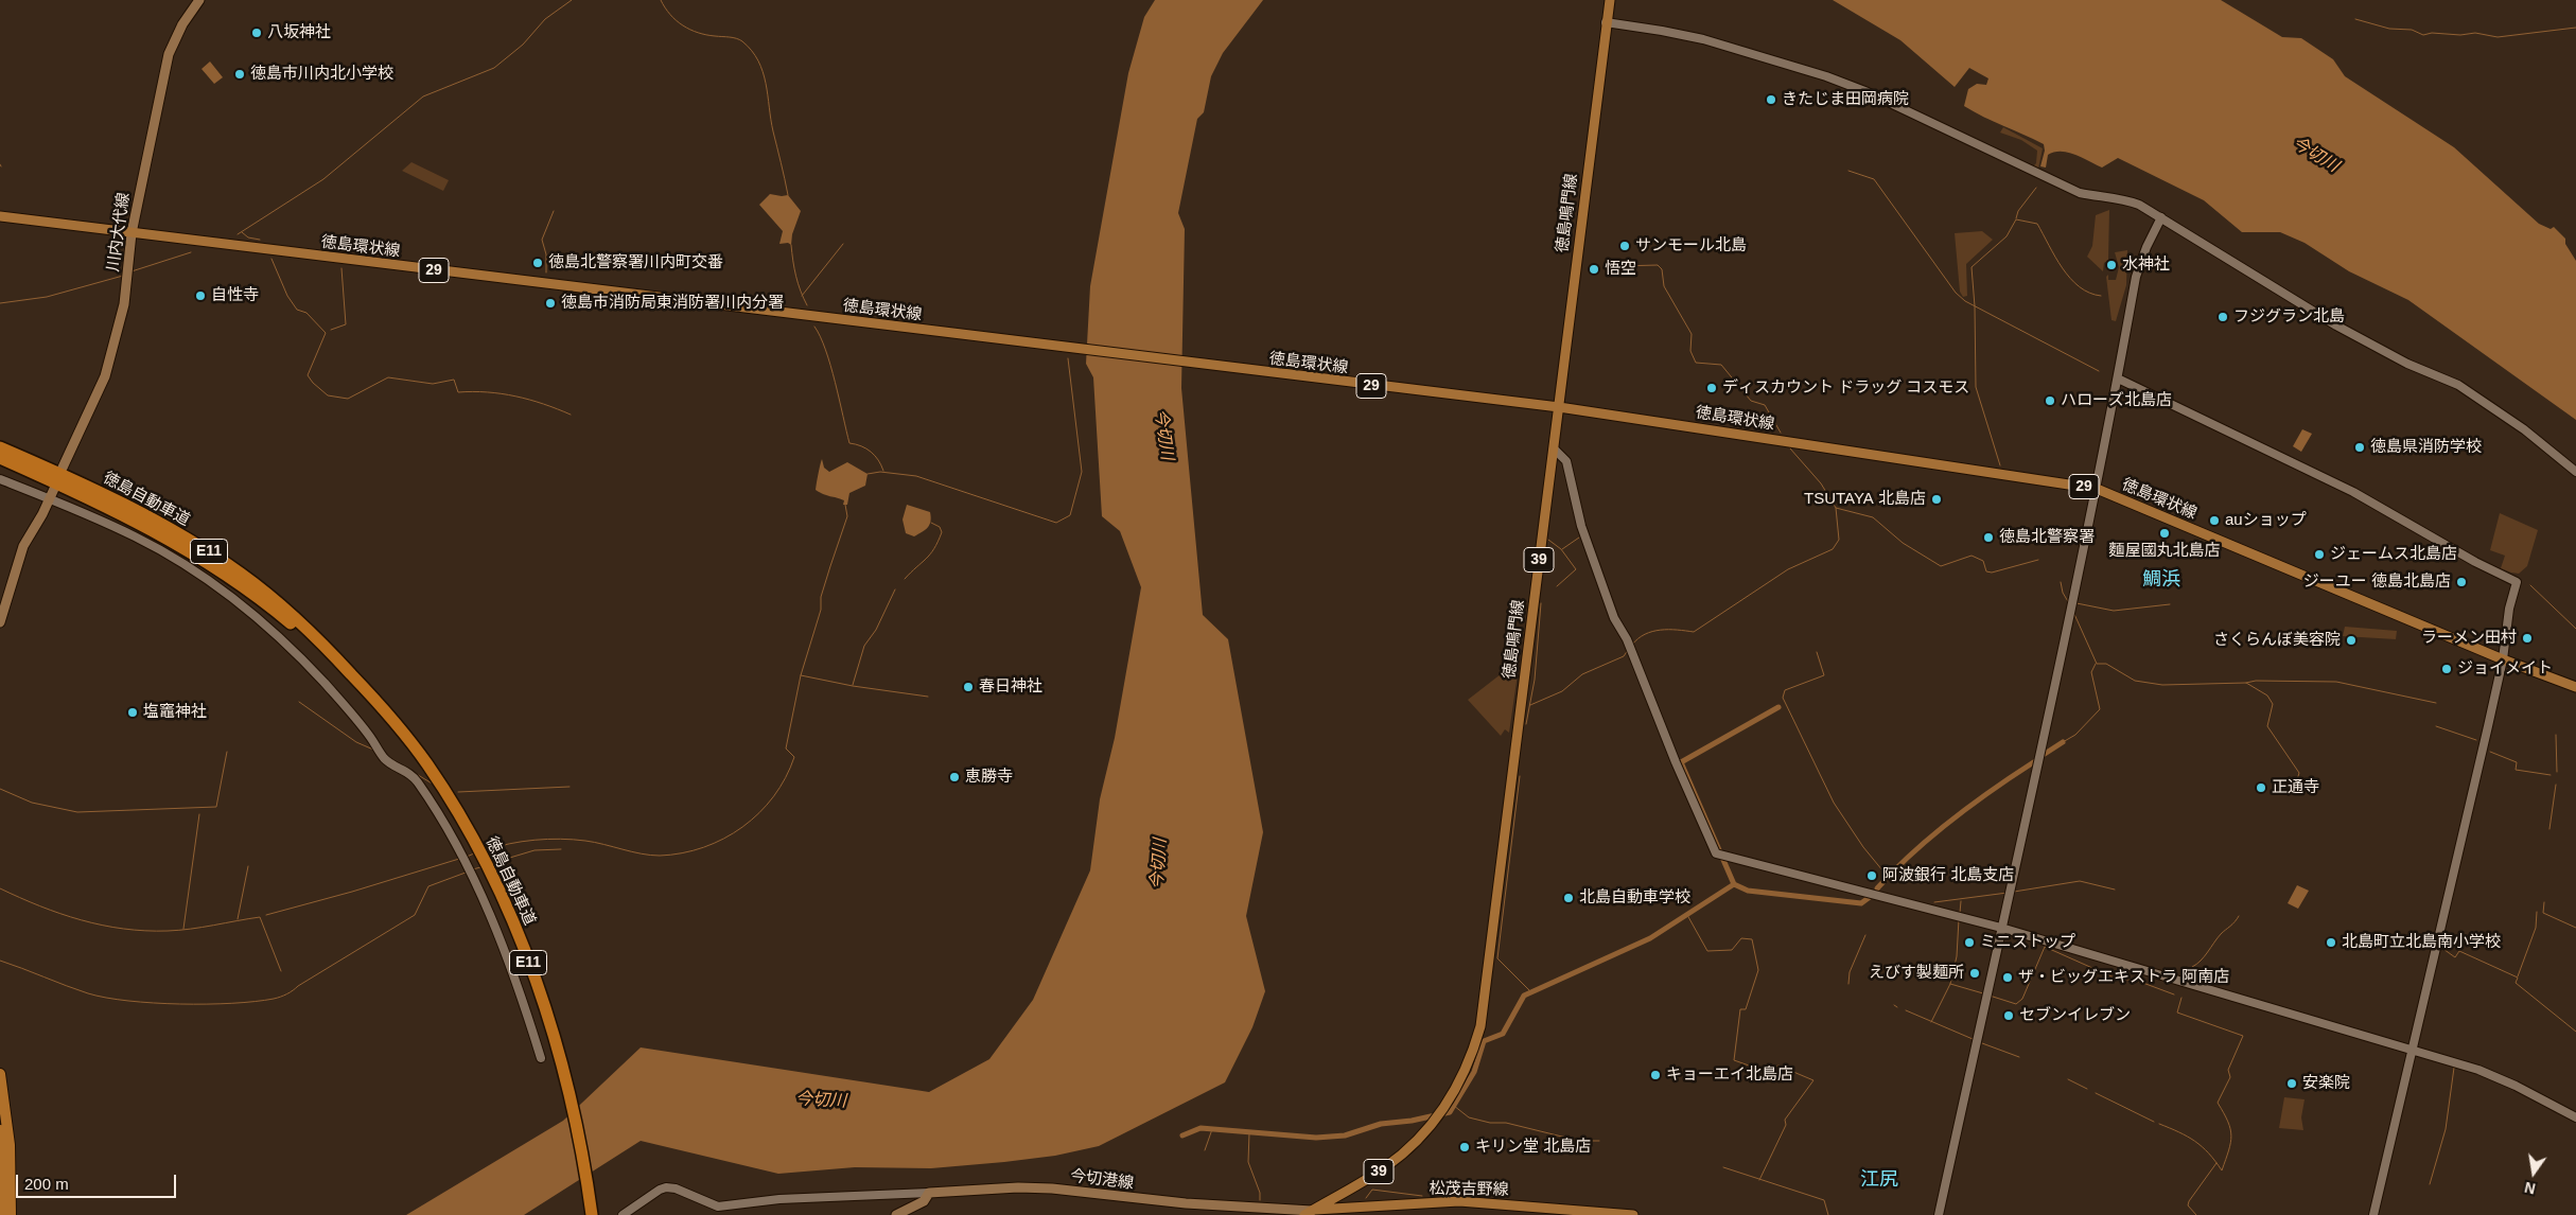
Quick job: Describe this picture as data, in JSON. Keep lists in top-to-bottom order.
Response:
{
  "streets": {
    "highway": ["徳島自動車道", "E11"],
    "main road": [
      "徳島鳴門線",
      "川内大代線",
      "徳島環状線",
      "29",
      "39",
      "今切港線",
      "松茂吉野線"
    ]
  },
  "crossings": [
    ["徳島鳴門線", "徳島環状線"],
    ["徳島鳴門線", "今切港線"],
    ["徳島鳴門線", "松茂吉野線"],
    ["川内大代線", "徳島環状線"],
    ["今切港線", "松茂吉野線"]
  ],
  "districts": ["鯛浜", "江尻"],
  "water": ["今切川"],
  "places": [
    "八坂神社",
    "徳島市川内北小学校",
    "きたじま田岡病院",
    "サンモール北島",
    "徳島北警察署川内町交番",
    "水神社",
    "悟空",
    "自性寺",
    "徳島市消防局東消防署川内分署",
    "フジグラン北島",
    "ディスカウント ドラッグ コスモス",
    "ハローズ北島店",
    "徳島県消防学校",
    "TSUTAYA 北島店",
    "auショップ",
    "麵屋國丸北島店",
    "徳島北警察署",
    "ジェームス北島店",
    "ジーユー 徳島北島店",
    "ラーメン田村",
    "さくらんぼ美容院",
    "ジョイメイト",
    "春日神社",
    "塩竈神社",
    "恵勝寺",
    "正通寺",
    "阿波銀行 北島支店",
    "北島自動車学校",
    "ミニストップ",
    "北島町立北島南小学校",
    "えびす製麺所",
    "ザ・ビッグエキストラ 阿南店",
    "セブンイレブン",
    "キョーエイ北島店",
    "安楽院",
    "キリン堂 北島店"
  ],
  "scale_bar": "200 m",
  "north": "bottom"
}
